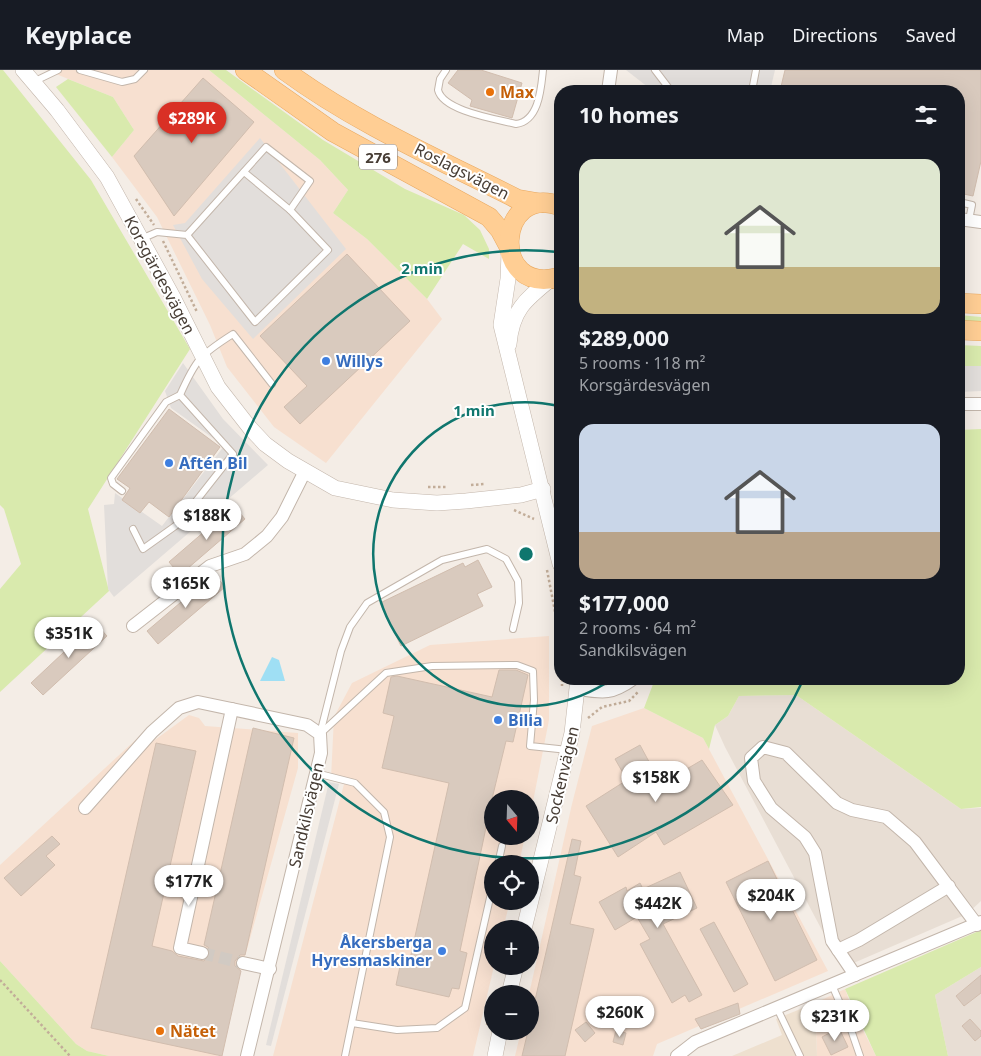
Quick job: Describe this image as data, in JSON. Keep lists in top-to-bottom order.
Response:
{
  "streets": {
    "main road": ["276", "Roslagsvägen"],
    "street": ["Korsgärdesvägen", "Sockenvägen", "Sandkilsvägen"]
  },
  "places": [
    "Max",
    "Willys",
    "Aftén Bil",
    "Bilia",
    "Åkersberga Hyresmaskiner",
    "Nätet"
  ],
  "north": "bottom",
  "page": {
    "header": "Keyplace",
    "nav": ["Map", "Directions", "Saved"],
    "heading": "10 homes",
    "price": [
      "$289K",
      "$188K",
      "$165K",
      "$351K",
      "$158K",
      "$177K",
      "$204K",
      "$442K",
      "$260K",
      "$231K"
    ],
    "list": [
      {
        "name": "$289,000",
        "note": "5 rooms · 118 m² · Korsgärdesvägen"
      },
      {
        "name": "$177,000",
        "note": "2 rooms · 64 m² · Sandkilsvägen"
      }
    ],
    "map_buttons": ["+", "−"]
  },
  "rings": ["2 min", "1 min"]
}
